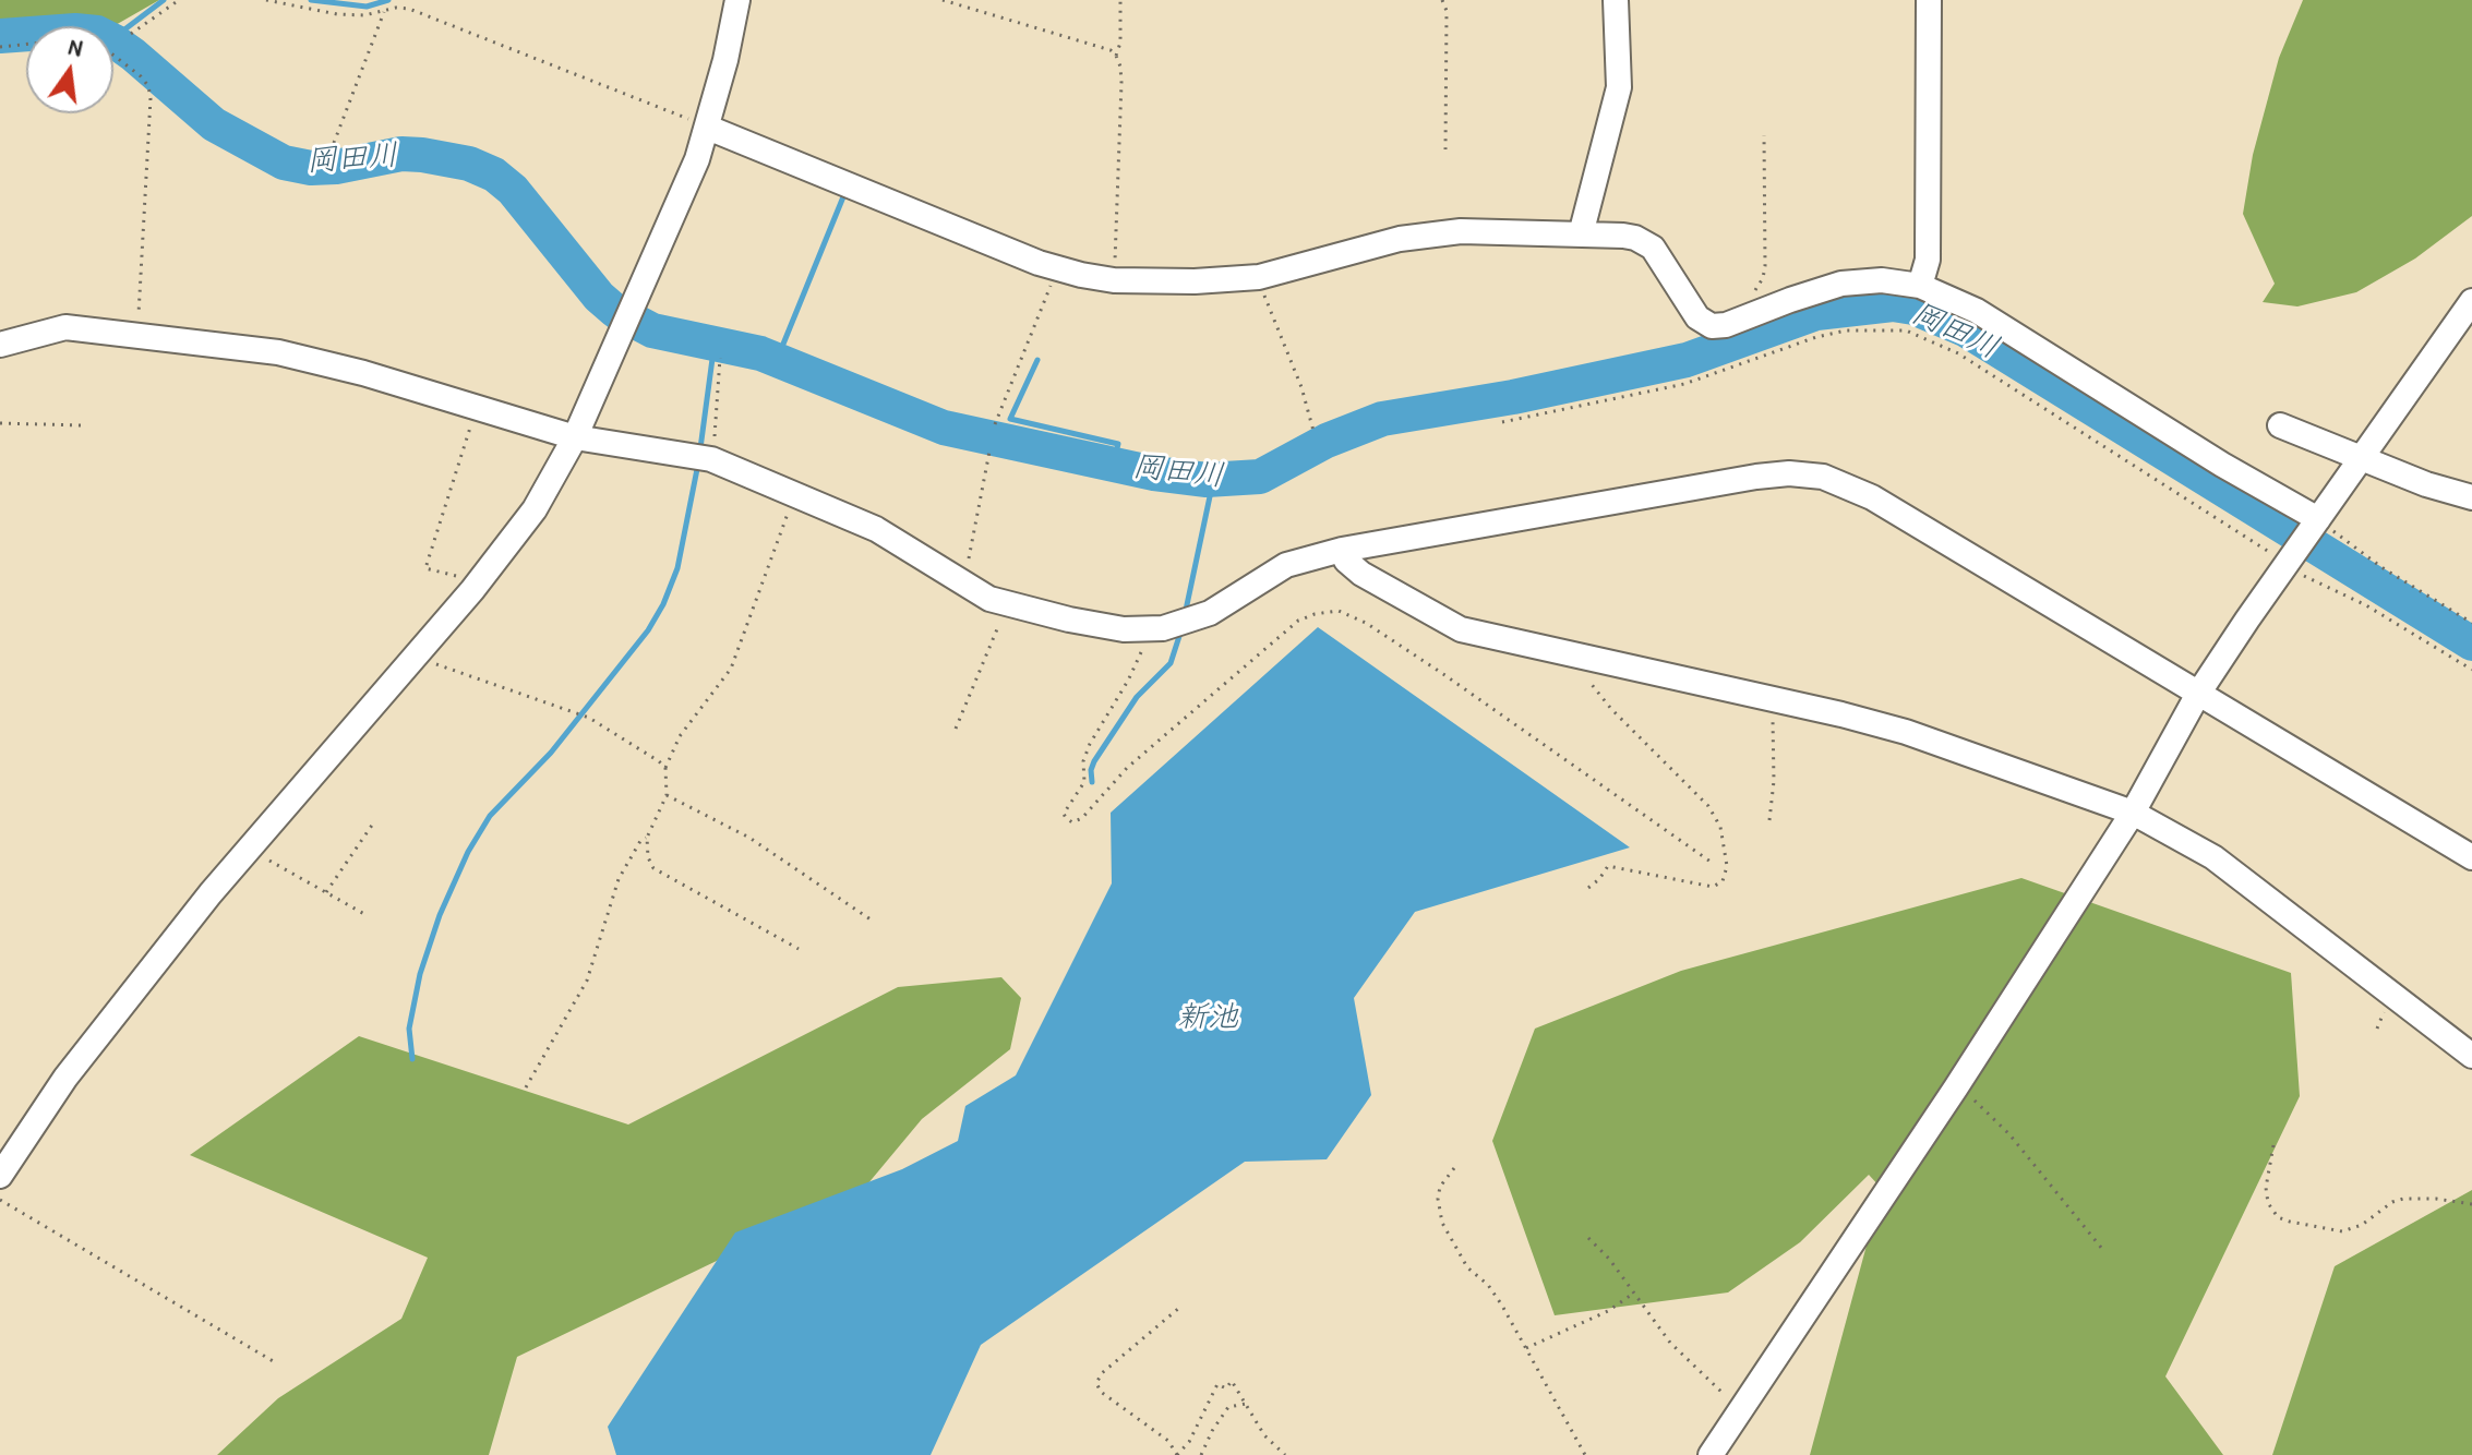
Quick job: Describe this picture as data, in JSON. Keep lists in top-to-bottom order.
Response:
{
  "water": ["岡田川", "新池"],
  "north": "top"
}
